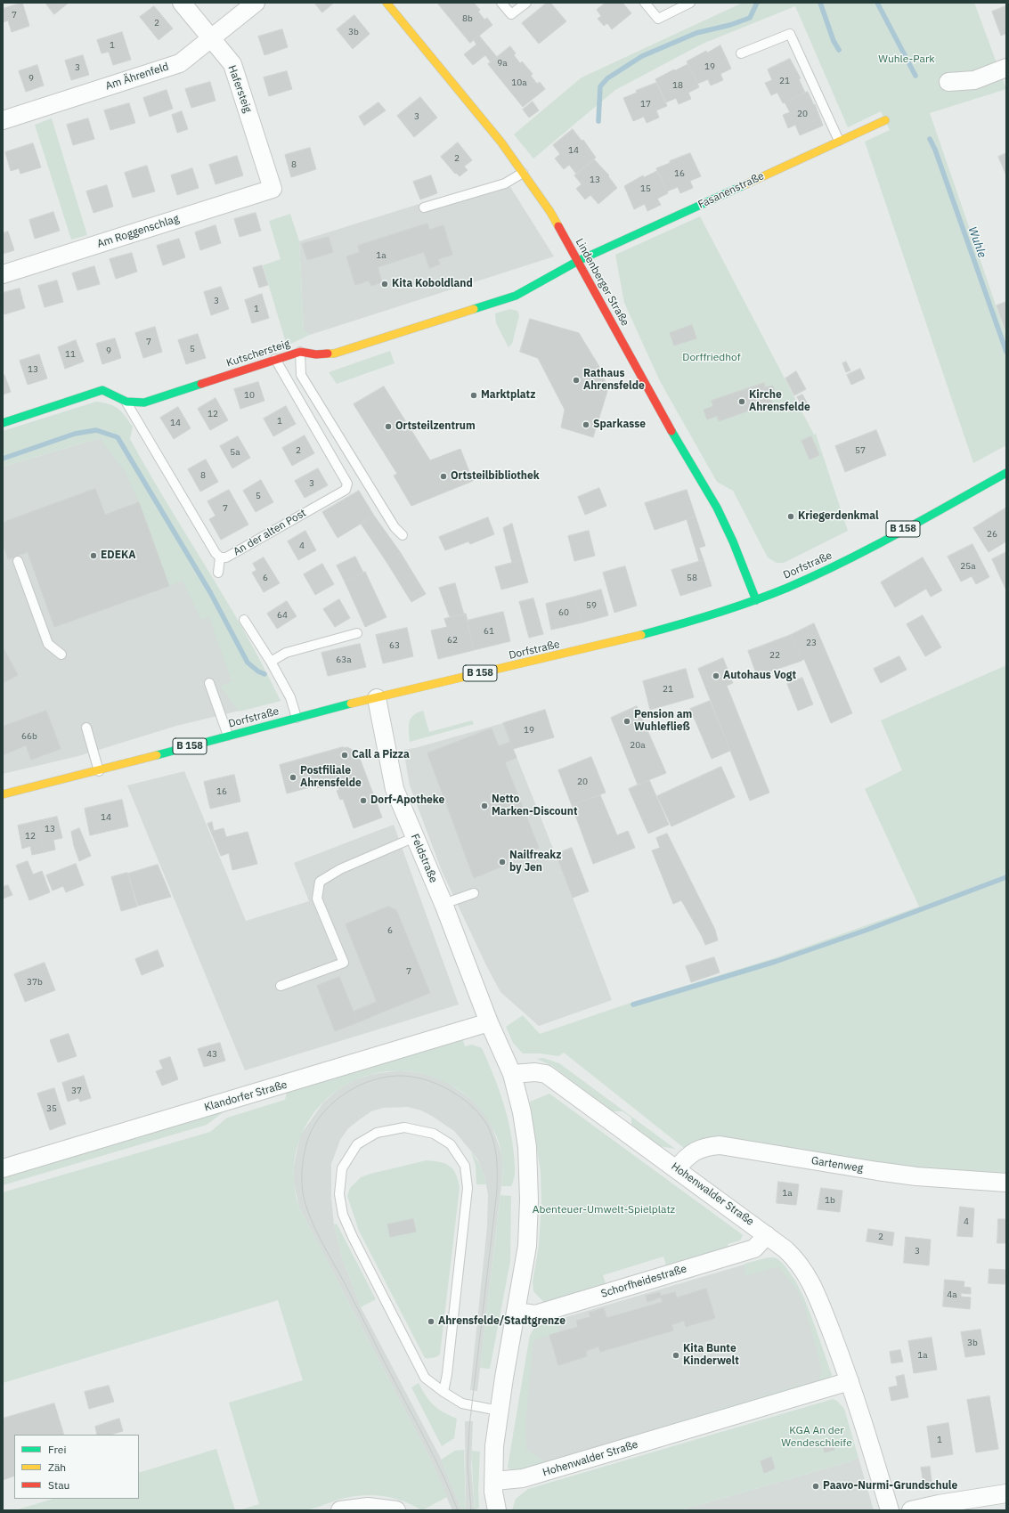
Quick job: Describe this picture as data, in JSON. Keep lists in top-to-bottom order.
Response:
{
  "streets": {
    "street": [
      "Am Ährenfeld",
      "Hafersteig",
      "Fasanenstraße",
      "Am Roggenschlag",
      "Lindenberger Straße",
      "Kutschersteig",
      "B 158",
      "Dorfstraße",
      "Feldstraße",
      "Klandorfer Straße",
      "Gartenweg",
      "Hohenwalder Straße",
      "Schorfheidestraße"
    ],
    "lane": ["An der alten Post"]
  },
  "crossings": [
    ["Am Ährenfeld", "Hafersteig"],
    ["Hafersteig", "Am Roggenschlag"],
    ["Fasanenstraße", "Lindenberger Straße"],
    ["Fasanenstraße", "Kutschersteig"],
    ["Lindenberger Straße", "Kutschersteig"],
    ["Lindenberger Straße", "Dorfstraße"],
    ["Kutschersteig", "An der alten Post"],
    ["Dorfstraße", "Feldstraße"],
    ["Feldstraße", "Klandorfer Straße"],
    ["Gartenweg", "Hohenwalder Straße"],
    ["Hohenwalder Straße", "Schorfheidestraße"]
  ],
  "water": ["Wuhle"],
  "parks": [
    "Wuhle-Park",
    "Dorffriedhof",
    "Abenteuer-Umwelt-Spielplatz",
    "KGA An der Wendeschleife"
  ],
  "places": [
    "Kita Koboldland",
    "Rathaus Ahrensfelde",
    "Marktplatz",
    "Kirche Ahrensfelde",
    "Sparkasse",
    "Ortsteilzentrum",
    "Ortsteilbibliothek",
    "Kriegerdenkmal",
    "EDEKA",
    "Autohaus Vogt",
    "Pension am Wuhlefließ",
    "Call a Pizza",
    "Postfiliale Ahrensfelde",
    "Dorf-Apotheke",
    "Netto Marken-Discount",
    "Nailfreakz by Jen",
    "Ahrensfelde/Stadtgrenze",
    "Kita Bunte Kinderwelt",
    "Paavo-Nurmi-Grundschule"
  ],
  "house_numbers": [
    "7",
    "8b",
    "2",
    "3b",
    "1",
    "9a",
    "19",
    "3",
    "9",
    "21",
    "10a",
    "18",
    "17",
    "20",
    "3",
    "14",
    "2",
    "8",
    "16",
    "13",
    "15",
    "1a",
    "3",
    "1",
    "7",
    "5",
    "9",
    "11",
    "13",
    "10",
    "12",
    "1",
    "14",
    "2",
    "57",
    "5a",
    "8",
    "3",
    "5",
    "7",
    "26",
    "4",
    "25a",
    "6",
    "58",
    "59",
    "60",
    "64",
    "61",
    "62",
    "23",
    "63",
    "22",
    "63a",
    "21",
    "19",
    "66b",
    "20a",
    "20",
    "16",
    "14",
    "13",
    "12",
    "6",
    "7",
    "37b",
    "43",
    "37",
    "35",
    "1a",
    "1b",
    "4",
    "2",
    "3",
    "4a",
    "3b",
    "1a",
    "1"
  ],
  "legend": ["Frei", "Zäh", "Stau"]
}
